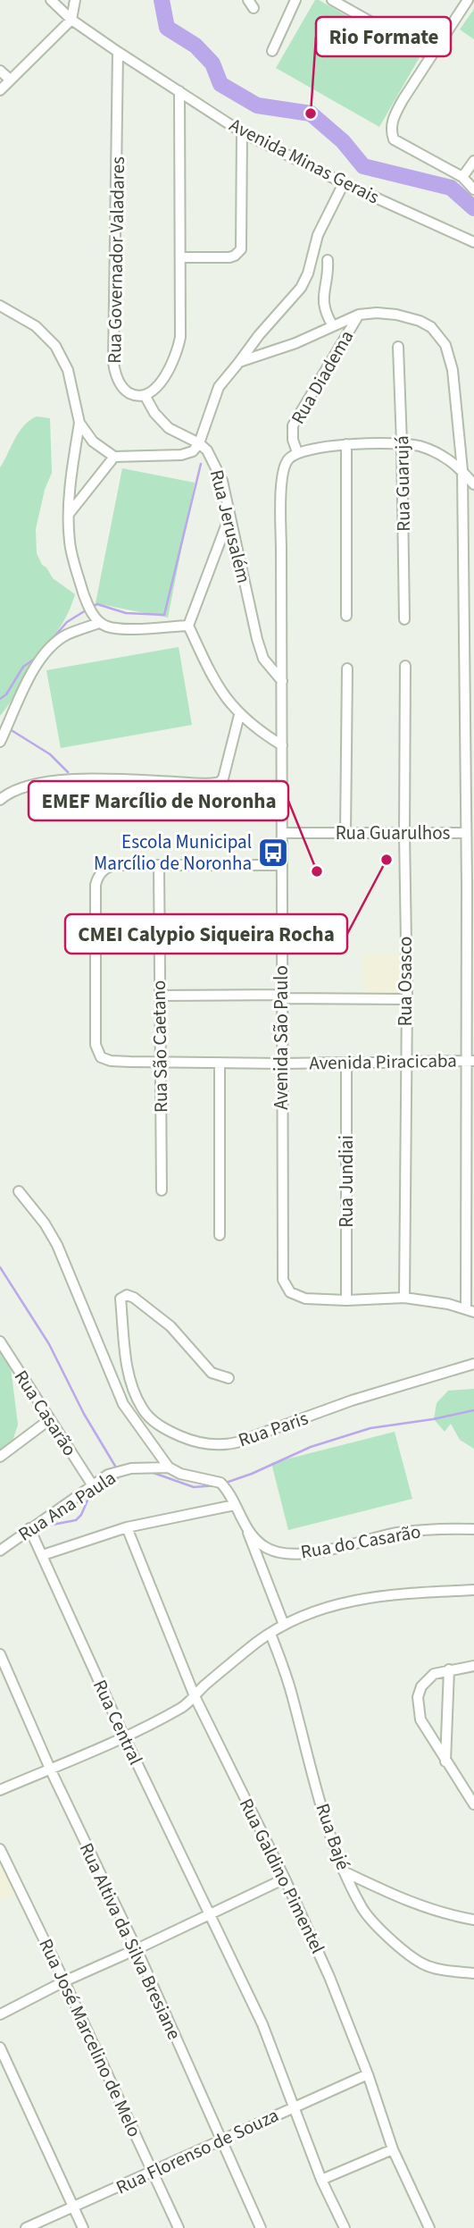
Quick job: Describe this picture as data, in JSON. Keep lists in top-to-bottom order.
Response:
{
  "streets": {
    "street": [
      "Avenida Minas Gerais",
      "Rua Governador Valadares",
      "Rua Diadema",
      "Rua Guarujá",
      "Rua Jerusalém",
      "Rua Guarulhos",
      "Rua Osasco",
      "Avenida São Paulo",
      "Rua São Caetano",
      "Avenida Piracicaba",
      "Rua Jundiai",
      "Rua Casarão",
      "Rua Paris",
      "Rua Ana Paula",
      "Rua do Casarão",
      "Rua Central",
      "Rua Bajé",
      "Rua Galdino Pimentel",
      "Rua Altiva da Silva Bresiane",
      "Rua José Marcelino de Melo",
      "Rua Florenso de Souza"
    ]
  },
  "crossings": [
    ["Avenida Minas Gerais", "Rua Governador Valadares"],
    ["Rua Governador Valadares", "Rua Jerusalém"],
    ["Rua Diadema", "Rua Guarulhos"],
    ["Rua Diadema", "Avenida São Paulo"],
    ["Rua Diadema", "Avenida Piracicaba"],
    ["Rua Jerusalém", "Avenida São Paulo"],
    ["Rua Guarulhos", "Rua Osasco"],
    ["Rua Guarulhos", "Avenida São Paulo"],
    ["Rua Osasco", "Avenida São Paulo"],
    ["Rua Osasco", "Avenida Piracicaba"],
    ["Avenida São Paulo", "Avenida Piracicaba"],
    ["Avenida São Paulo", "Rua Jundiai"],
    ["Rua São Caetano", "Avenida Piracicaba"],
    ["Avenida Piracicaba", "Rua Jundiai"],
    ["Rua Casarão", "Rua Ana Paula"],
    ["Rua Ana Paula", "Rua do Casarão"],
    ["Rua Ana Paula", "Rua Central"],
    ["Rua Central", "Rua Florenso de Souza"],
    ["Rua Galdino Pimentel", "Rua Florenso de Souza"],
    ["Rua Altiva da Silva Bresiane", "Rua Florenso de Souza"],
    ["Rua José Marcelino de Melo", "Rua Florenso de Souza"]
  ],
  "places": {
    "other": ["Rio Formate", "CMEI Calypio Siqueira Rocha", "EMEF Marcílio de Noronha"],
    "bus stop": ["Escola Municipal Marcílio de Noronha"]
  }
}
